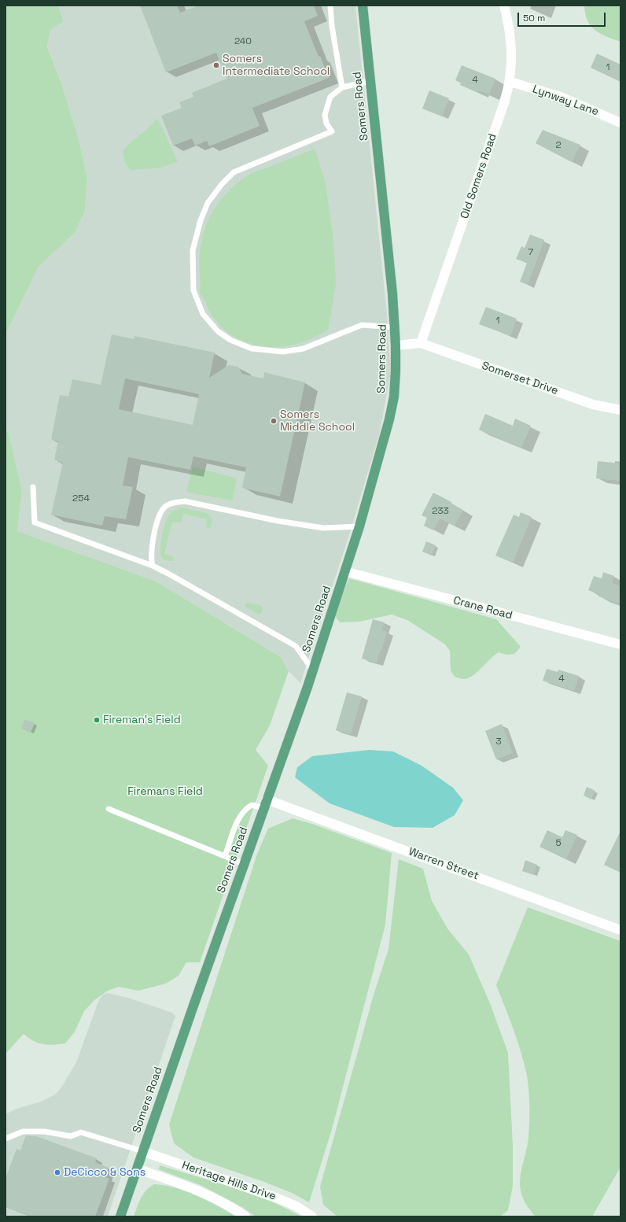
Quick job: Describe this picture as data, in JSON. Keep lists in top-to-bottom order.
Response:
{
  "streets": {
    "main road": ["Somers Road"],
    "street": [
      "Lynway Lane",
      "Old Somers Road",
      "Somerset Drive",
      "Crane Road",
      "Warren Street",
      "Heritage Hills Drive"
    ]
  },
  "crossings": [
    ["Lynway Lane", "Old Somers Road"],
    ["Somers Road", "Crane Road"],
    ["Somers Road", "Warren Street"],
    ["Somers Road", "Heritage Hills Drive"],
    ["Old Somers Road", "Somerset Drive"]
  ],
  "parks": ["Firemans Field"],
  "places": [
    "Somers Intermediate School",
    "Somers Middle School",
    "Fireman's Field",
    "DeCicco & Sons"
  ],
  "house_numbers": [
    "240",
    "1",
    "4",
    "2",
    "7",
    "1",
    "254",
    "233",
    "4",
    "3",
    "5"
  ],
  "scale_bar": "50 m"
}
